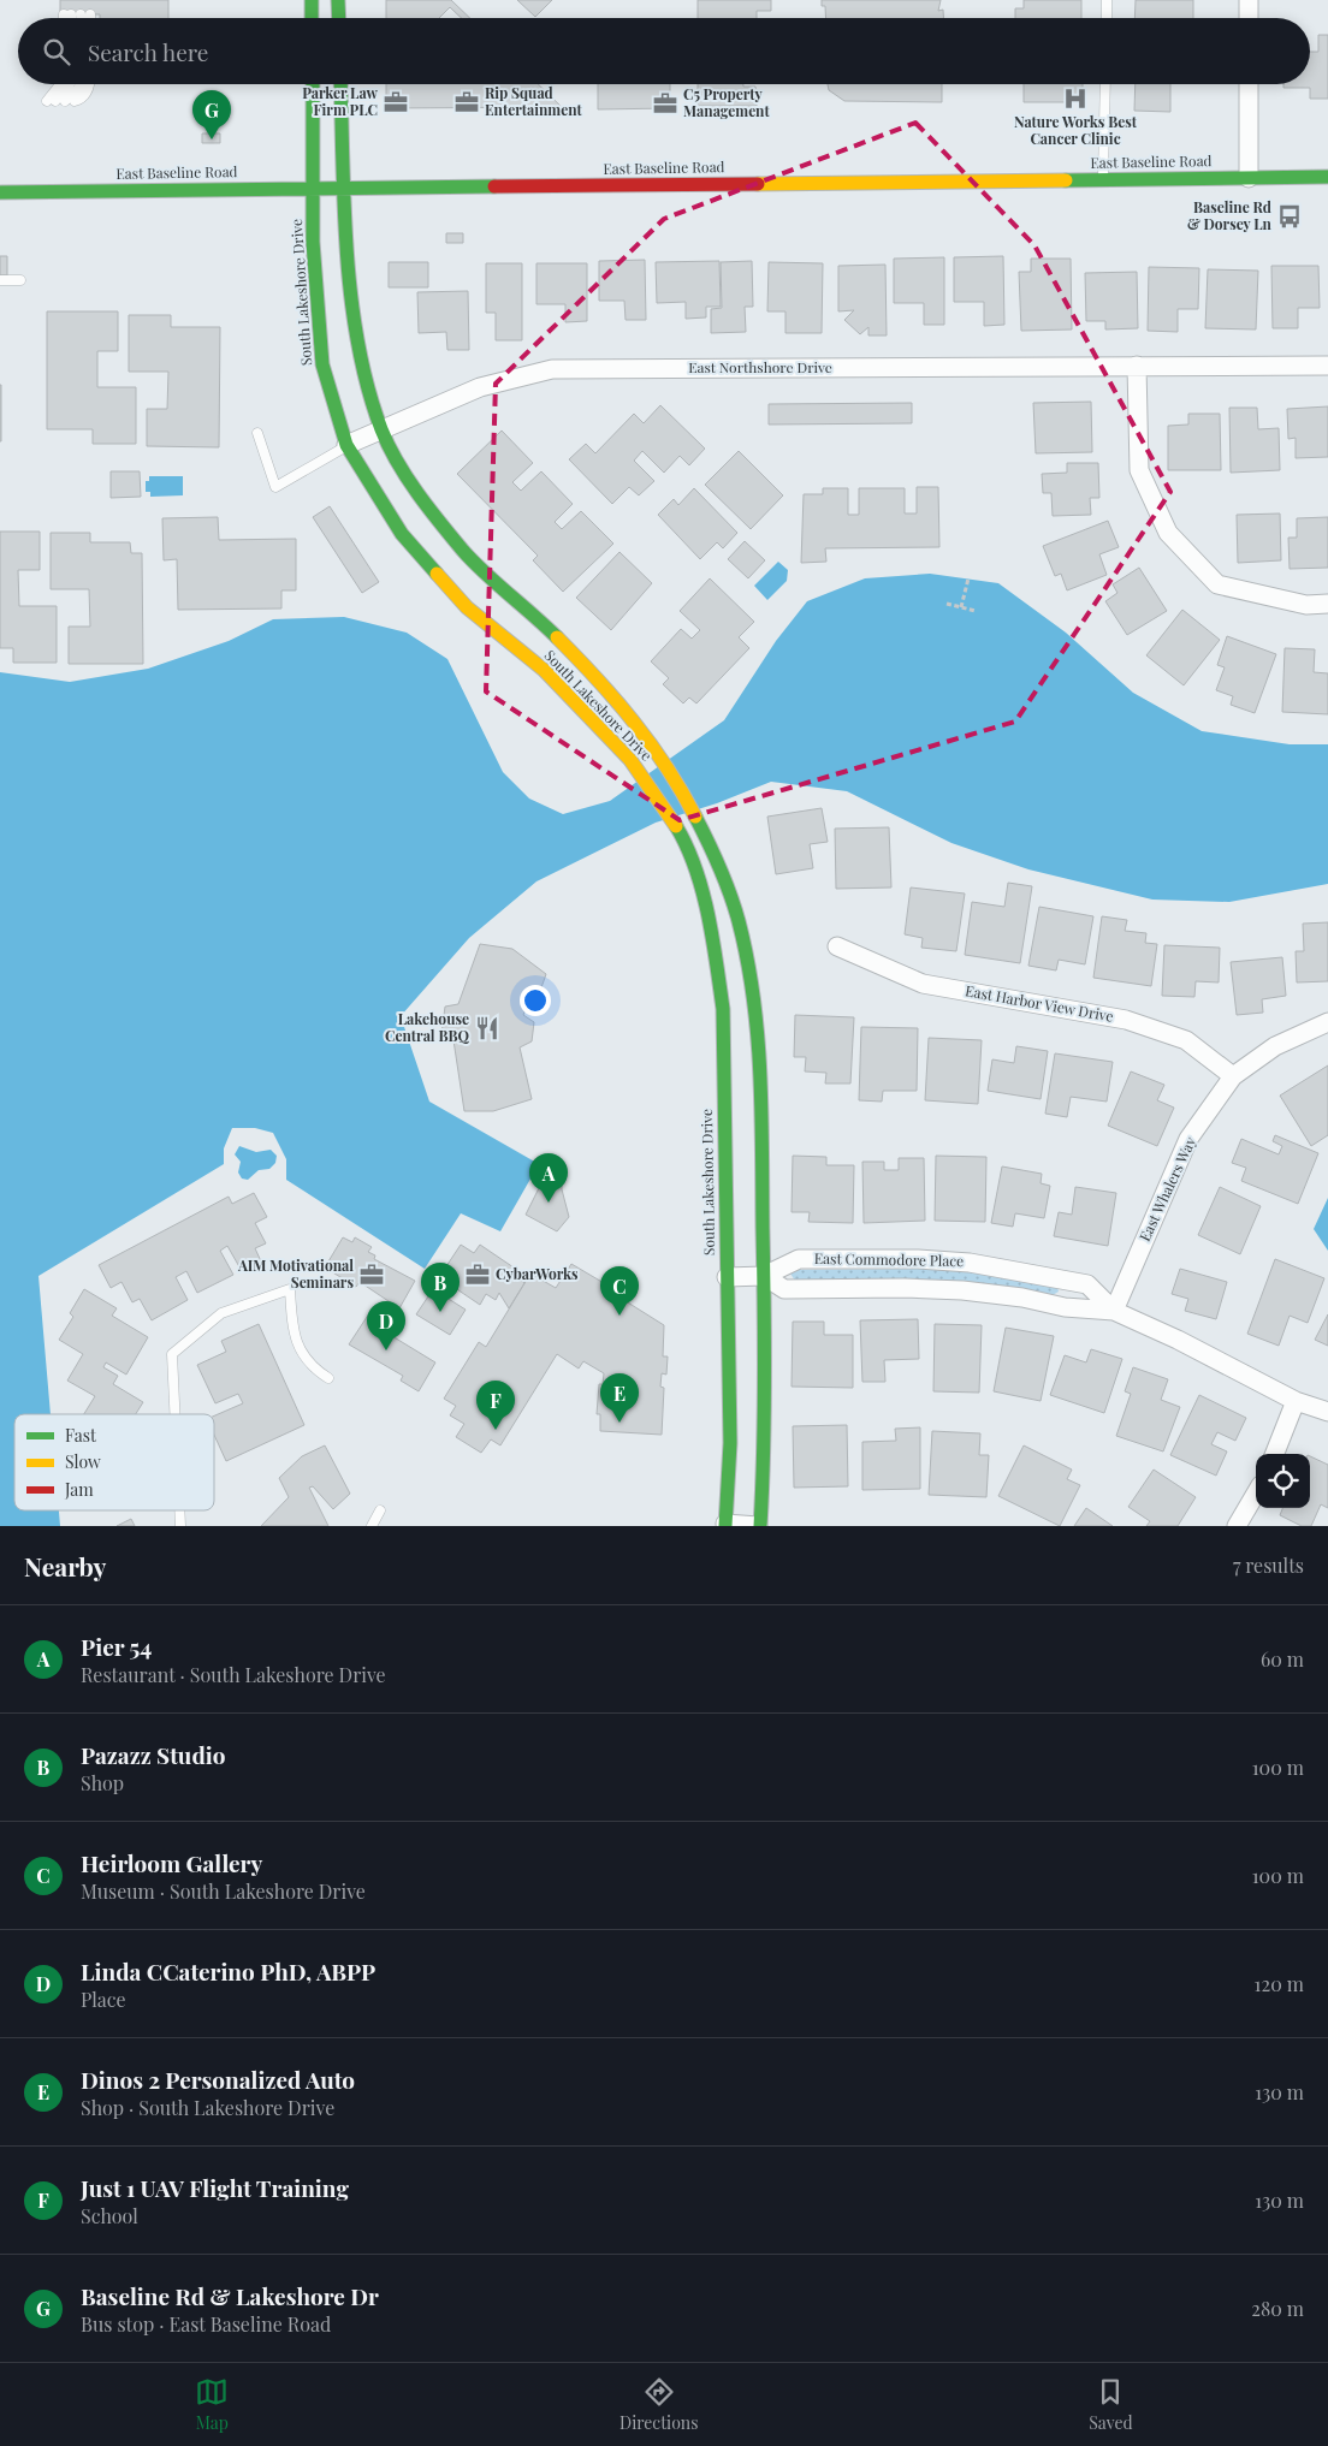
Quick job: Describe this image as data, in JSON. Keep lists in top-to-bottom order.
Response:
{
  "streets": {
    "street": [
      "East Baseline Road",
      "South Lakeshore Drive",
      "East Northshore Drive",
      "East Harbor View Drive",
      "East Whalers Way",
      "East Commodore Place"
    ]
  },
  "crossings": [
    ["East Baseline Road", "South Lakeshore Drive"],
    ["South Lakeshore Drive", "East Northshore Drive"],
    ["South Lakeshore Drive", "East Commodore Place"],
    ["East Harbor View Drive", "East Whalers Way"],
    ["East Whalers Way", "East Commodore Place"]
  ],
  "places": {
    "hospital": ["Nature Works Best Cancer Clinic"],
    "office": [
      "Parker Law Firm PLC",
      "Rip Squad Entertainment",
      "C5 Property Management",
      "AIM Motivational Seminars",
      "CybarWorks"
    ],
    "bus stop": ["Baseline Rd & Dorsey Ln"],
    "restaurant": ["Lakehouse Central BBQ"]
  },
  "legend": ["Fast", "Slow", "Jam"],
  "page": {
    "search": "Search here",
    "pins": [
      "G",
      "A",
      "B",
      "C",
      "D",
      "E",
      "F"
    ],
    "heading": ["Nearby", "7 results"],
    "list": [
      {
        "mark": "A",
        "name": "Pier 54",
        "note": "Restaurant · South Lakeshore Drive",
        "value": "60 m"
      },
      {
        "mark": "B",
        "name": "Pazazz Studio",
        "note": "Shop",
        "value": "100 m"
      },
      {
        "mark": "C",
        "name": "Heirloom Gallery",
        "note": "Museum · South Lakeshore Drive",
        "value": "100 m"
      },
      {
        "mark": "D",
        "name": "Linda CCaterino PhD, ABPP",
        "note": "Place",
        "value": "120 m"
      },
      {
        "mark": "E",
        "name": "Dinos 2 Personalized Auto",
        "note": "Shop · South Lakeshore Drive",
        "value": "130 m"
      },
      {
        "mark": "F",
        "name": "Just 1 UAV Flight Training",
        "note": "School",
        "value": "130 m"
      },
      {
        "mark": "G",
        "name": "Baseline Rd & Lakeshore Dr",
        "note": "Bus stop · East Baseline Road",
        "value": "280 m"
      }
    ],
    "nav": ["Map", "Directions", "Saved"]
  }
}
